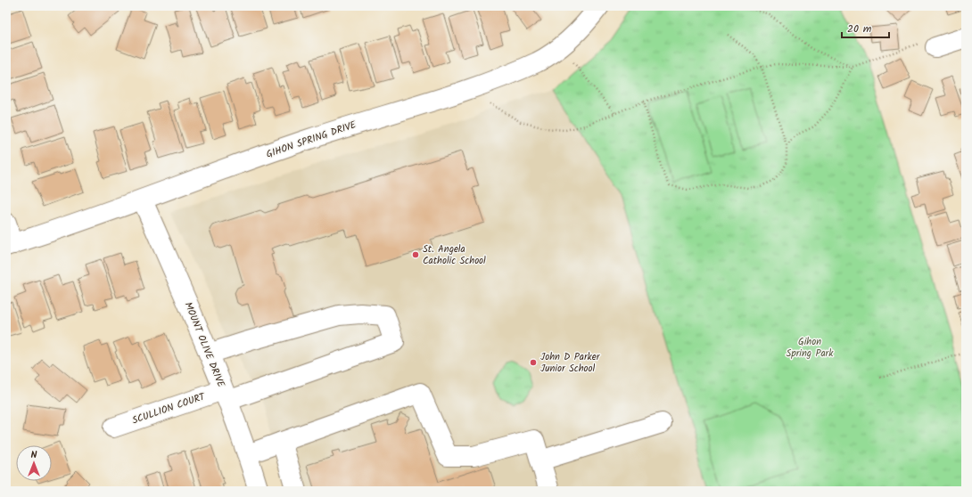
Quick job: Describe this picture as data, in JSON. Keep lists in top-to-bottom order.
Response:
{
  "streets": {
    "street": ["GIHON SPRING DRIVE", "MOUNT OLIVE DRIVE", "SCULLION COURT"]
  },
  "crossings": [
    ["GIHON SPRING DRIVE", "MOUNT OLIVE DRIVE"],
    ["MOUNT OLIVE DRIVE", "SCULLION COURT"]
  ],
  "parks": ["Gihon Spring Park"],
  "places": ["St. Angela Catholic School", "John D Parker Junior School"],
  "scale_bar": "20 m",
  "north": "top"
}
